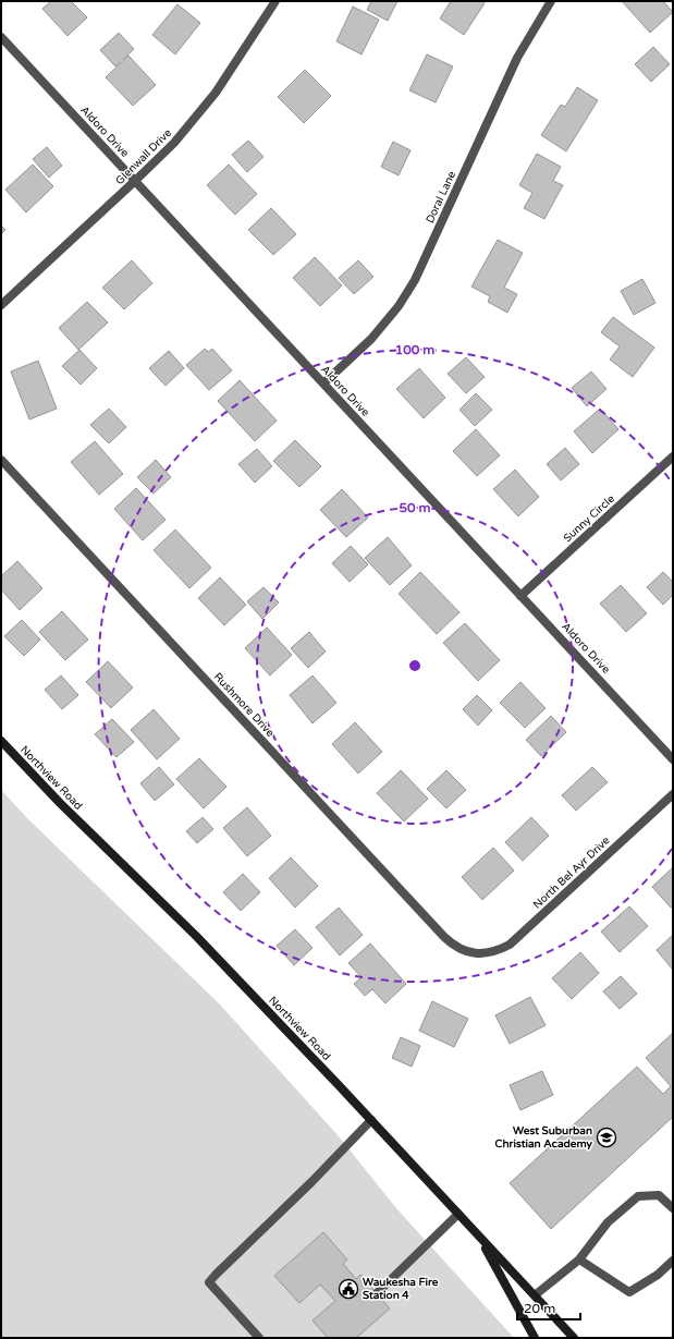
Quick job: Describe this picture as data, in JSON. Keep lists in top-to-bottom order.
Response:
{
  "streets": {
    "street": [
      "Aldoro Drive",
      "Glenwall Drive",
      "Doral Lane",
      "Sunny Circle",
      "Rushmore Drive",
      "Northview Road",
      "North Bel Ayr Drive"
    ]
  },
  "crossings": [
    ["Aldoro Drive", "Glenwall Drive"],
    ["Aldoro Drive", "Doral Lane"],
    ["Aldoro Drive", "Sunny Circle"],
    ["Rushmore Drive", "North Bel Ayr Drive"]
  ],
  "places": {
    "school or university": ["West Suburban Christian Academy"],
    "public building": ["Waukesha Fire Station 4"]
  },
  "scale_bar": "20 m",
  "rings": ["100 m", "50 m"]
}
